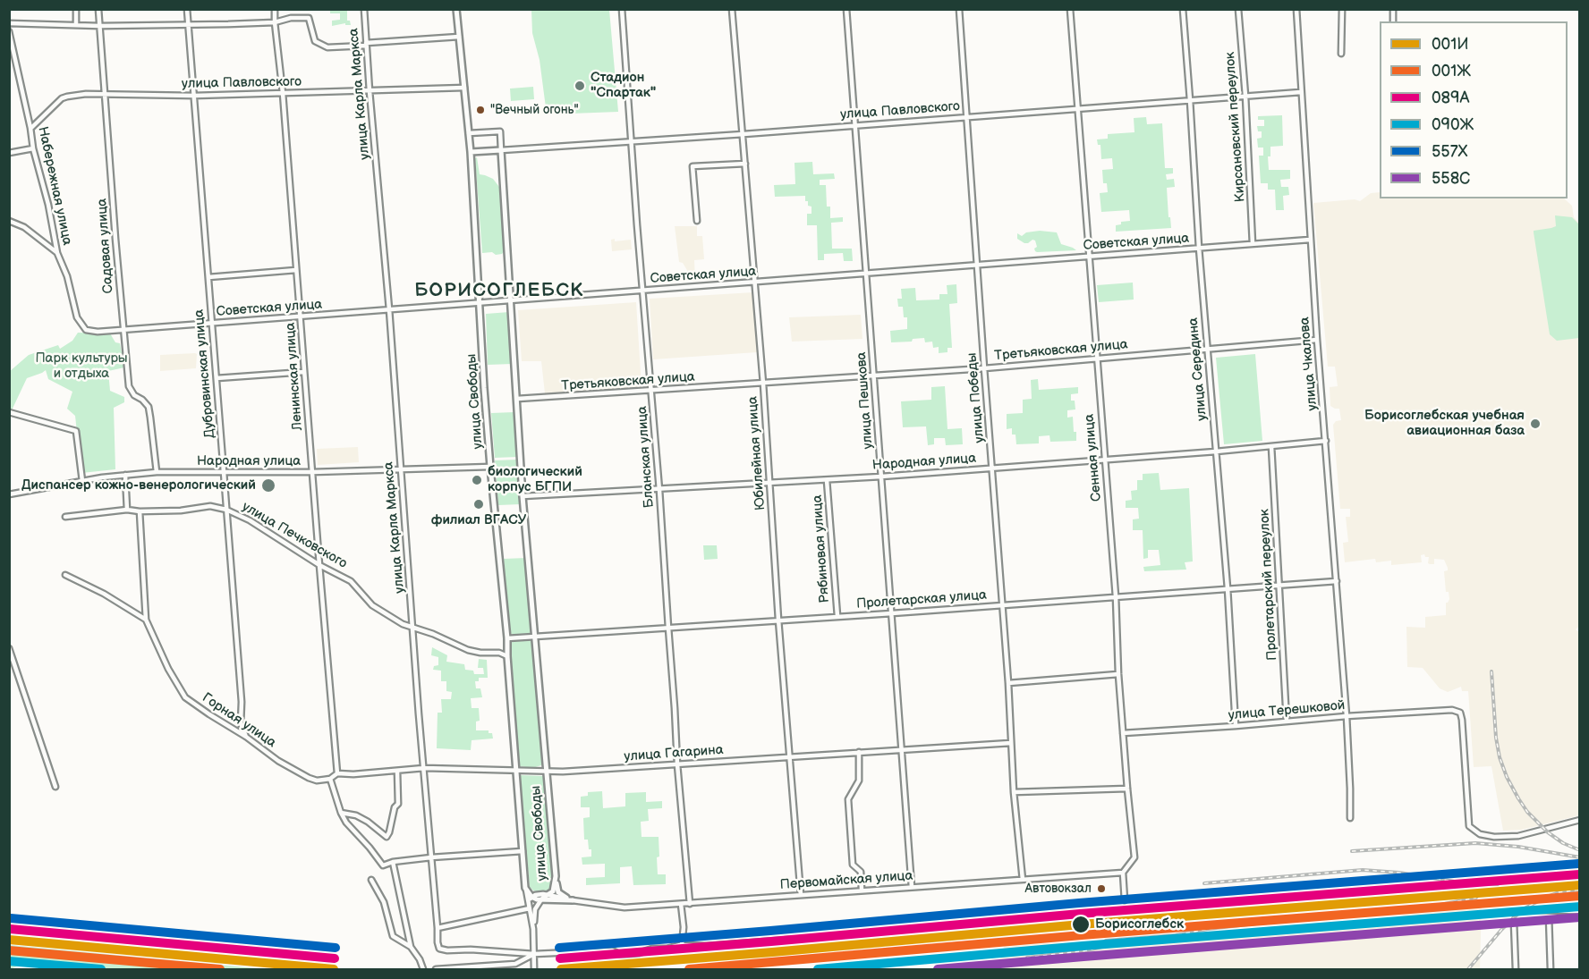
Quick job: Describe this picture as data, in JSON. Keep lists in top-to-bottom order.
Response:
{
  "streets": {
    "main road": ["улица Свободы"],
    "street": [
      "улица Павловского",
      "улица Карла Маркса",
      "Кирсановский переулок",
      "Набережная улица",
      "Советская улица",
      "Садовая улица",
      "Третьяковская улица",
      "улица Чкалова",
      "улица Середина",
      "Дубровинская улица",
      "Ленинская улица",
      "улица Победы",
      "улица Пешкова",
      "Юбилейная улица",
      "Бланская улица",
      "Сенная улица",
      "Народная улица",
      "улица Печковского",
      "Рябиновая улица",
      "Пролетарский переулок",
      "Пролетарская улица",
      "улица Терешковой",
      "Горная улица",
      "улица Гагарина",
      "Первомайская улица"
    ]
  },
  "crossings": [
    ["улица Павловского", "улица Карла Маркса"],
    ["улица Павловского", "Кирсановский переулок"],
    ["улица Павловского", "Набережная улица"],
    ["улица Павловского", "Садовая улица"],
    ["улица Павловского", "улица Чкалова"],
    ["улица Павловского", "улица Середина"],
    ["улица Павловского", "Дубровинская улица"],
    ["улица Павловского", "Ленинская улица"],
    ["улица Павловского", "улица Победы"],
    ["улица Павловского", "улица Пешкова"],
    ["улица Павловского", "улица Свободы"],
    ["улица Павловского", "Юбилейная улица"],
    ["улица Павловского", "Бланская улица"],
    ["улица Павловского", "Сенная улица"],
    ["улица Карла Маркса", "Советская улица"],
    ["улица Карла Маркса", "улица Свободы"],
    ["улица Карла Маркса", "Народная улица"],
    ["улица Карла Маркса", "улица Печковского"],
    ["улица Карла Маркса", "улица Гагарина"],
    ["Кирсановский переулок", "Советская улица"],
    ["Набережная улица", "Советская улица"],
    ["Советская улица", "Садовая улица"],
    ["Советская улица", "улица Чкалова"],
    ["Советская улица", "улица Середина"],
    ["Советская улица", "Дубровинская улица"],
    ["Советская улица", "Ленинская улица"],
    ["Советская улица", "улица Победы"],
    ["Советская улица", "улица Пешкова"],
    ["Советская улица", "улица Свободы"],
    ["Советская улица", "Юбилейная улица"],
    ["Советская улица", "Бланская улица"],
    ["Советская улица", "Сенная улица"],
    ["Садовая улица", "Народная улица"],
    ["Третьяковская улица", "улица Чкалова"],
    ["Третьяковская улица", "улица Середина"],
    ["Третьяковская улица", "улица Победы"],
    ["Третьяковская улица", "улица Пешкова"],
    ["Третьяковская улица", "улица Свободы"],
    ["Третьяковская улица", "Юбилейная улица"],
    ["Третьяковская улица", "Бланская улица"],
    ["Третьяковская улица", "Сенная улица"],
    ["улица Чкалова", "Народная улица"],
    ["улица Чкалова", "Пролетарская улица"],
    ["улица Чкалова", "улица Терешковой"],
    ["улица Середина", "Народная улица"],
    ["улица Середина", "Пролетарская улица"],
    ["улица Середина", "улица Терешковой"],
    ["Дубровинская улица", "Народная улица"],
    ["Дубровинская улица", "улица Печковского"],
    ["Дубровинская улица", "Горная улица"],
    ["Ленинская улица", "Народная улица"],
    ["Ленинская улица", "улица Печковского"],
    ["Ленинская улица", "улица Гагарина"],
    ["улица Победы", "Народная улица"],
    ["улица Победы", "Пролетарская улица"],
    ["улица Победы", "улица Гагарина"],
    ["улица Победы", "Первомайская улица"],
    ["улица Пешкова", "Народная улица"],
    ["улица Пешкова", "Пролетарская улица"],
    ["улица Пешкова", "улица Гагарина"],
    ["улица Пешкова", "Первомайская улица"],
    ["улица Свободы", "Народная улица"],
    ["улица Свободы", "улица Печковского"],
    ["улица Свободы", "Пролетарская улица"],
    ["улица Свободы", "улица Гагарина"],
    ["Юбилейная улица", "Народная улица"],
    ["Юбилейная улица", "Пролетарская улица"],
    ["Юбилейная улица", "улица Гагарина"],
    ["Юбилейная улица", "Первомайская улица"],
    ["Бланская улица", "Народная улица"],
    ["Бланская улица", "Пролетарская улица"],
    ["Бланская улица", "улица Гагарина"],
    ["Бланская улица", "Первомайская улица"],
    ["Сенная улица", "Народная улица"],
    ["Сенная улица", "Пролетарская улица"],
    ["Сенная улица", "улица Терешковой"],
    ["Сенная улица", "Первомайская улица"],
    ["Народная улица", "Рябиновая улица"],
    ["Народная улица", "Пролетарский переулок"],
    ["Рябиновая улица", "Пролетарская улица"],
    ["Пролетарский переулок", "Пролетарская улица"],
    ["Пролетарский переулок", "улица Терешковой"]
  ],
  "districts": ["БОРИСОГЛЕБСК"],
  "parks": ["Парк культуры и отдыха"],
  "places": [
    "Стадион \"Спартак\"",
    "\"Вечный огонь\"",
    "Борисоглебская учебная авиационная база",
    "биологический корпус БГПИ",
    "Диспансер кожно-венерологический",
    "филиал ВГАСУ",
    "Автовокзал",
    "Борисоглебск"
  ],
  "lines": [
    "transit line 557Х",
    "transit line 089А",
    "transit line 001И",
    "transit line 001Ж",
    "transit line 090Ж",
    "transit line 558С"
  ],
  "legend": [
    "001И",
    "001Ж",
    "089А",
    "090Ж",
    "557Х",
    "558С"
  ]
}
